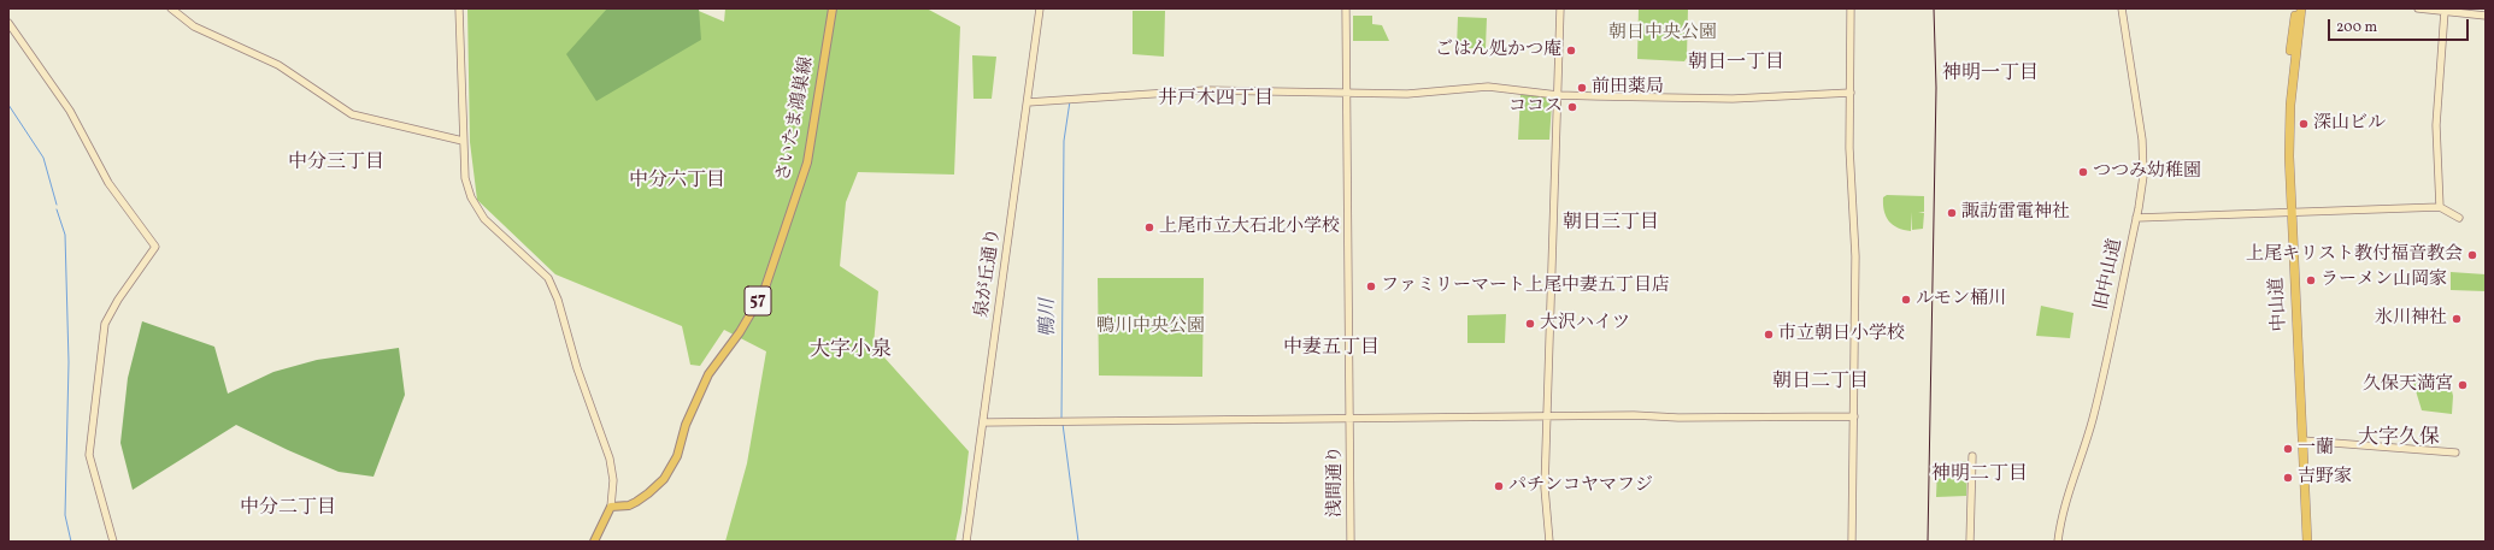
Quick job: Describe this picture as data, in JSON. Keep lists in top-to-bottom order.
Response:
{
  "streets": {
    "highway": ["中山道"],
    "main road": ["さいたま鴻巣線", "57"],
    "street": ["泉が丘通り", "旧中山道", "浅間通り"]
  },
  "districts": [
    "朝日一丁目",
    "神明一丁目",
    "井戸木四丁目",
    "中分三丁目",
    "中分六丁目",
    "朝日三丁目",
    "中妻五丁目",
    "大字小泉",
    "朝日二丁目",
    "大字久保",
    "神明二丁目",
    "中分二丁目"
  ],
  "water": ["鴨川"],
  "parks": ["朝日中央公園", "鴨川中央公園"],
  "places": [
    "ごはん処かつ庵",
    "前田薬局",
    "ココス",
    "深山ビル",
    "つつみ幼稚園",
    "諏訪雷電神社",
    "上尾市立大石北小学校",
    "上尾キリスト教付福音教会",
    "ラーメン山岡家",
    "ファミリーマート上尾中妻五丁目店",
    "ルモン桶川",
    "氷川神社",
    "大沢ハイツ",
    "市立朝日小学校",
    "久保天満宮",
    "一蘭",
    "吉野家",
    "パチンコヤマフジ"
  ],
  "scale_bar": "200 m"
}
